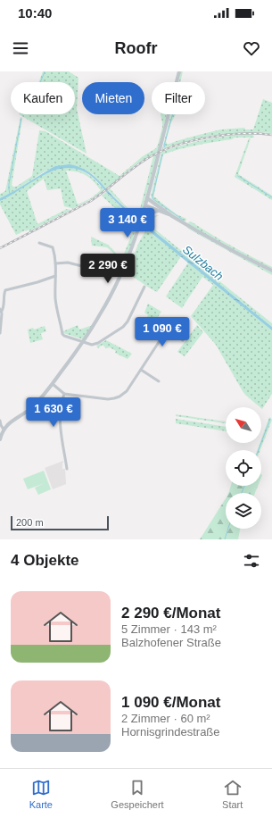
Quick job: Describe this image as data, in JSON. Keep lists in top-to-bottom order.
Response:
{
  "water": ["Sulzbach"],
  "scale_bar": "200 m",
  "north": "top left",
  "page": {
    "status": "10:40",
    "header": "Roofr",
    "chip": ["Kaufen", "Mieten", "Filter"],
    "price": [
      "3 140 €",
      "2 290 €",
      "1 090 €",
      "1 630 €"
    ],
    "scale": "200 m",
    "heading": "4 Objekte",
    "list": [
      {
        "name": "2 290 €/Monat",
        "note": "5 Zimmer · 143 m² · Balzhofener Straße"
      },
      {
        "name": "1 090 €/Monat",
        "note": "2 Zimmer · 60 m² · Hornisgrindestraße"
      }
    ],
    "tabs": ["Karte", "Gespeichert", "Start"]
  }
}
